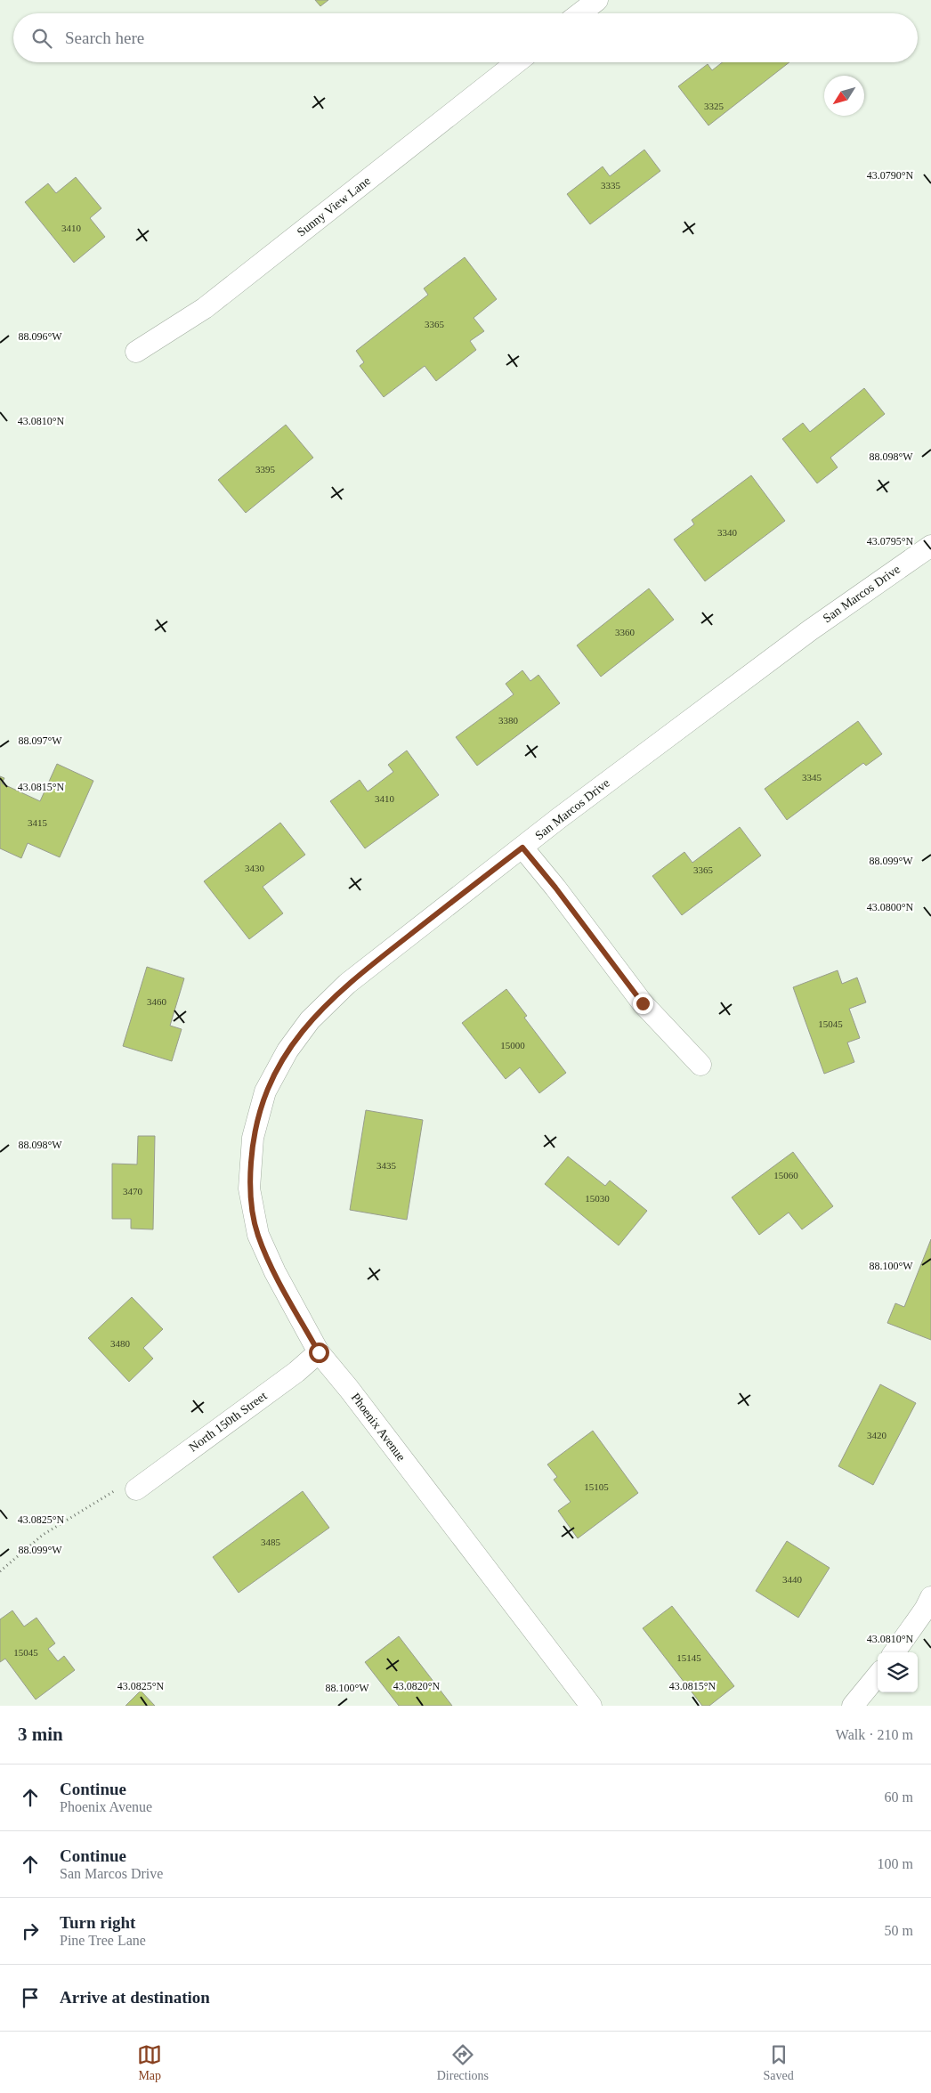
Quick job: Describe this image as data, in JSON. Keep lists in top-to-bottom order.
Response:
{
  "streets": {
    "street": [
      "Sunny View Lane",
      "San Marcos Drive",
      "North 150th Street",
      "Phoenix Avenue"
    ]
  },
  "crossings": [
    ["San Marcos Drive", "Phoenix Avenue"],
    ["North 150th Street", "Phoenix Avenue"]
  ],
  "house_numbers": [
    "3325",
    "3335",
    "3410",
    "3365",
    "3395",
    "3340",
    "3360",
    "3380",
    "3345",
    "3410",
    "3415",
    "3430",
    "3365",
    "3460",
    "15045",
    "15000",
    "3435",
    "15060",
    "3470",
    "15030",
    "3480",
    "3420",
    "15105",
    "3485",
    "3440",
    "15045",
    "15145"
  ],
  "north": "bottom left",
  "page": {
    "search": "Search here",
    "heading": ["3 min", "Walk · 210 m"],
    "list": [
      ["Continue", "Phoenix Avenue", "60 m"],
      ["Continue", "San Marcos Drive", "100 m"],
      ["Turn right", "Pine Tree Lane", "50 m"],
      "Arrive at destination"
    ],
    "nav": ["Map", "Directions", "Saved"]
  },
  "coordinates": [
    "43.0790°N",
    "88.096°W",
    "43.0810°N",
    "88.098°W",
    "43.0795°N",
    "88.097°W",
    "43.0815°N",
    "88.099°W",
    "43.0800°N",
    "88.100°W",
    "43.0825°N",
    "43.0820°N"
  ]
}
